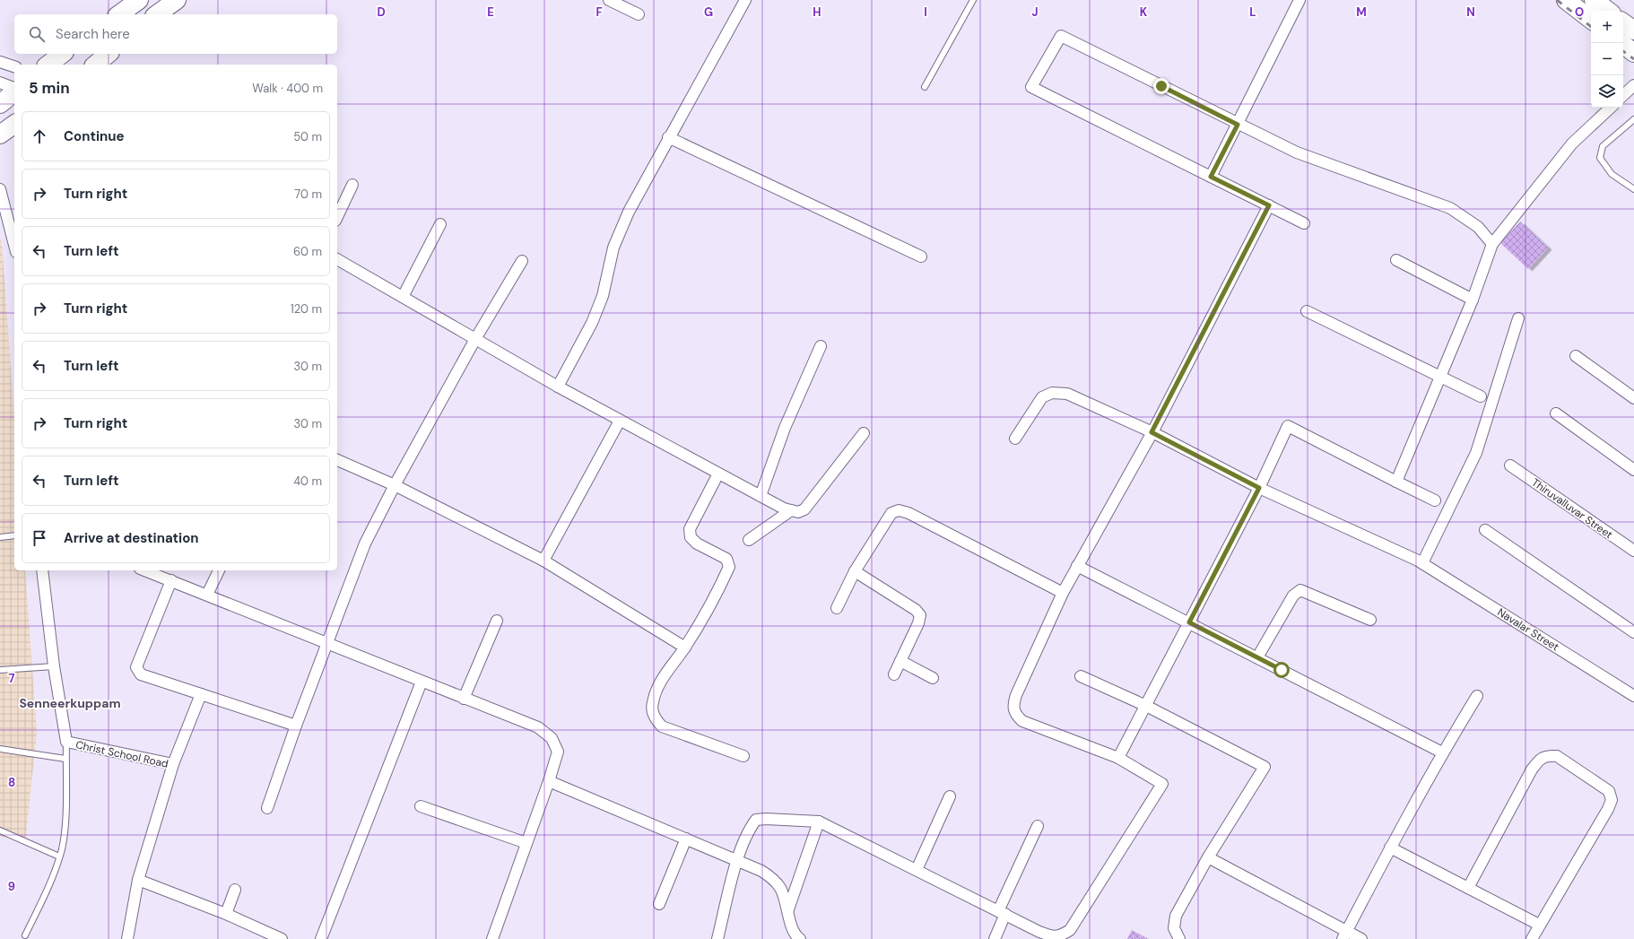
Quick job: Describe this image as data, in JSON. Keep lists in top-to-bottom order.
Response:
{
  "streets": {
    "street": ["Thiruvalluvar Street", "Navalar Street", "Christ School Road"]
  },
  "districts": ["Senneerkuppam"],
  "page": {
    "map_buttons": ["+", "−"],
    "search": "Search here",
    "heading": ["5 min", "Walk · 400 m"],
    "list": [
      ["Continue", "50 m"],
      ["Turn right", "70 m"],
      ["Turn left", "60 m"],
      ["Turn right", "120 m"],
      ["Turn left", "30 m"],
      ["Turn right", "30 m"],
      ["Turn left", "40 m"],
      "Arrive at destination"
    ]
  },
  "grid": {
    "columns": [
      "D",
      "E",
      "F",
      "G",
      "H",
      "I",
      "J",
      "K",
      "L",
      "M",
      "N",
      "O"
    ],
    "rows": ["7", "8", "9"]
  }
}
